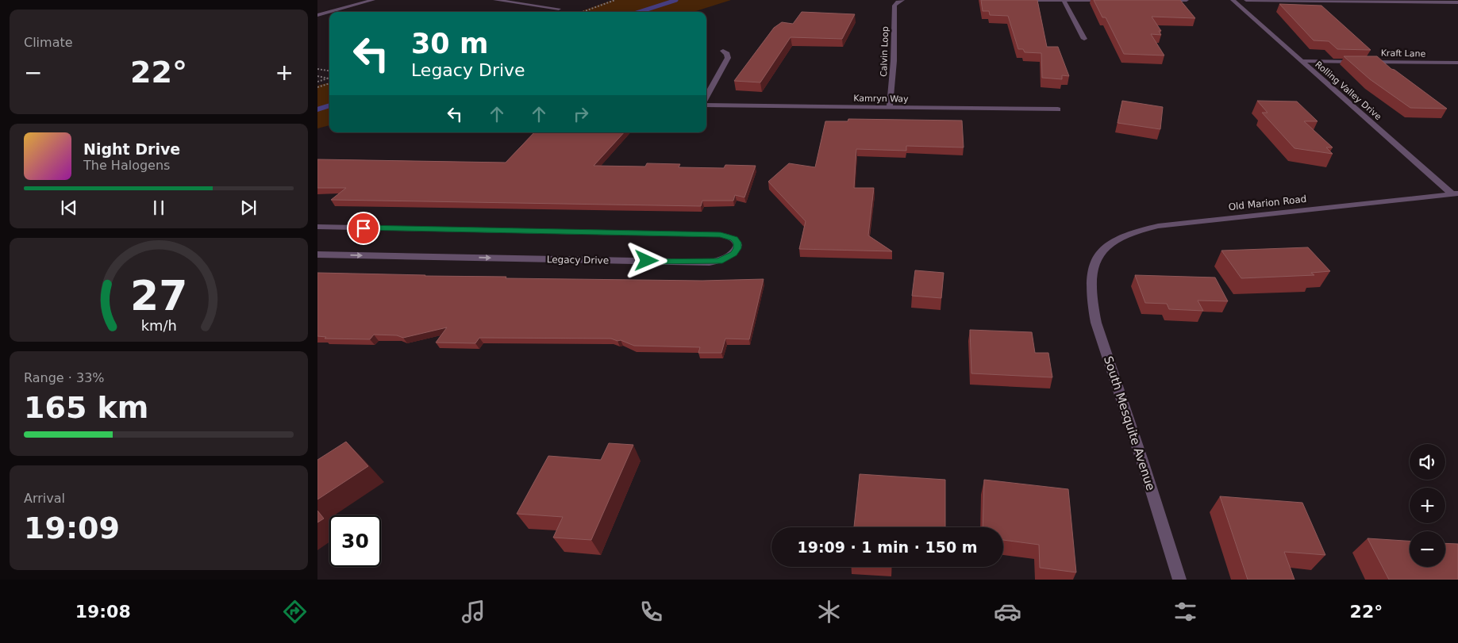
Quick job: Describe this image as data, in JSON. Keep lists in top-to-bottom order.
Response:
{
  "streets": {
    "street": [
      "Calvin Loop",
      "Kraft Lane",
      "Rolling Valley Drive",
      "Kamryn Way",
      "Old Marion Road",
      "Legacy Drive",
      "South Mesquite Avenue"
    ]
  },
  "crossings": [
    ["Calvin Loop", "Kamryn Way"],
    ["Kraft Lane", "Rolling Valley Drive"],
    ["Rolling Valley Drive", "Old Marion Road"],
    ["Old Marion Road", "South Mesquite Avenue"]
  ],
  "page": {
    "tile": [
      "Climate",
      ["Range · 33%", "165 km"],
      ["Arrival", "19:09"]
    ],
    "turn": ["30 m", "Legacy Drive"],
    "heat": ["−", "22°", "+"],
    "song": ["Night Drive", "The Halogens"],
    "map_buttons": ["+", "−"],
    "limit": "30",
    "trip": "19:09 · 1 min · 150 m",
    "tabs": ["19:08", "22°"],
    "gauge": ["27", "km/h"]
  }
}
